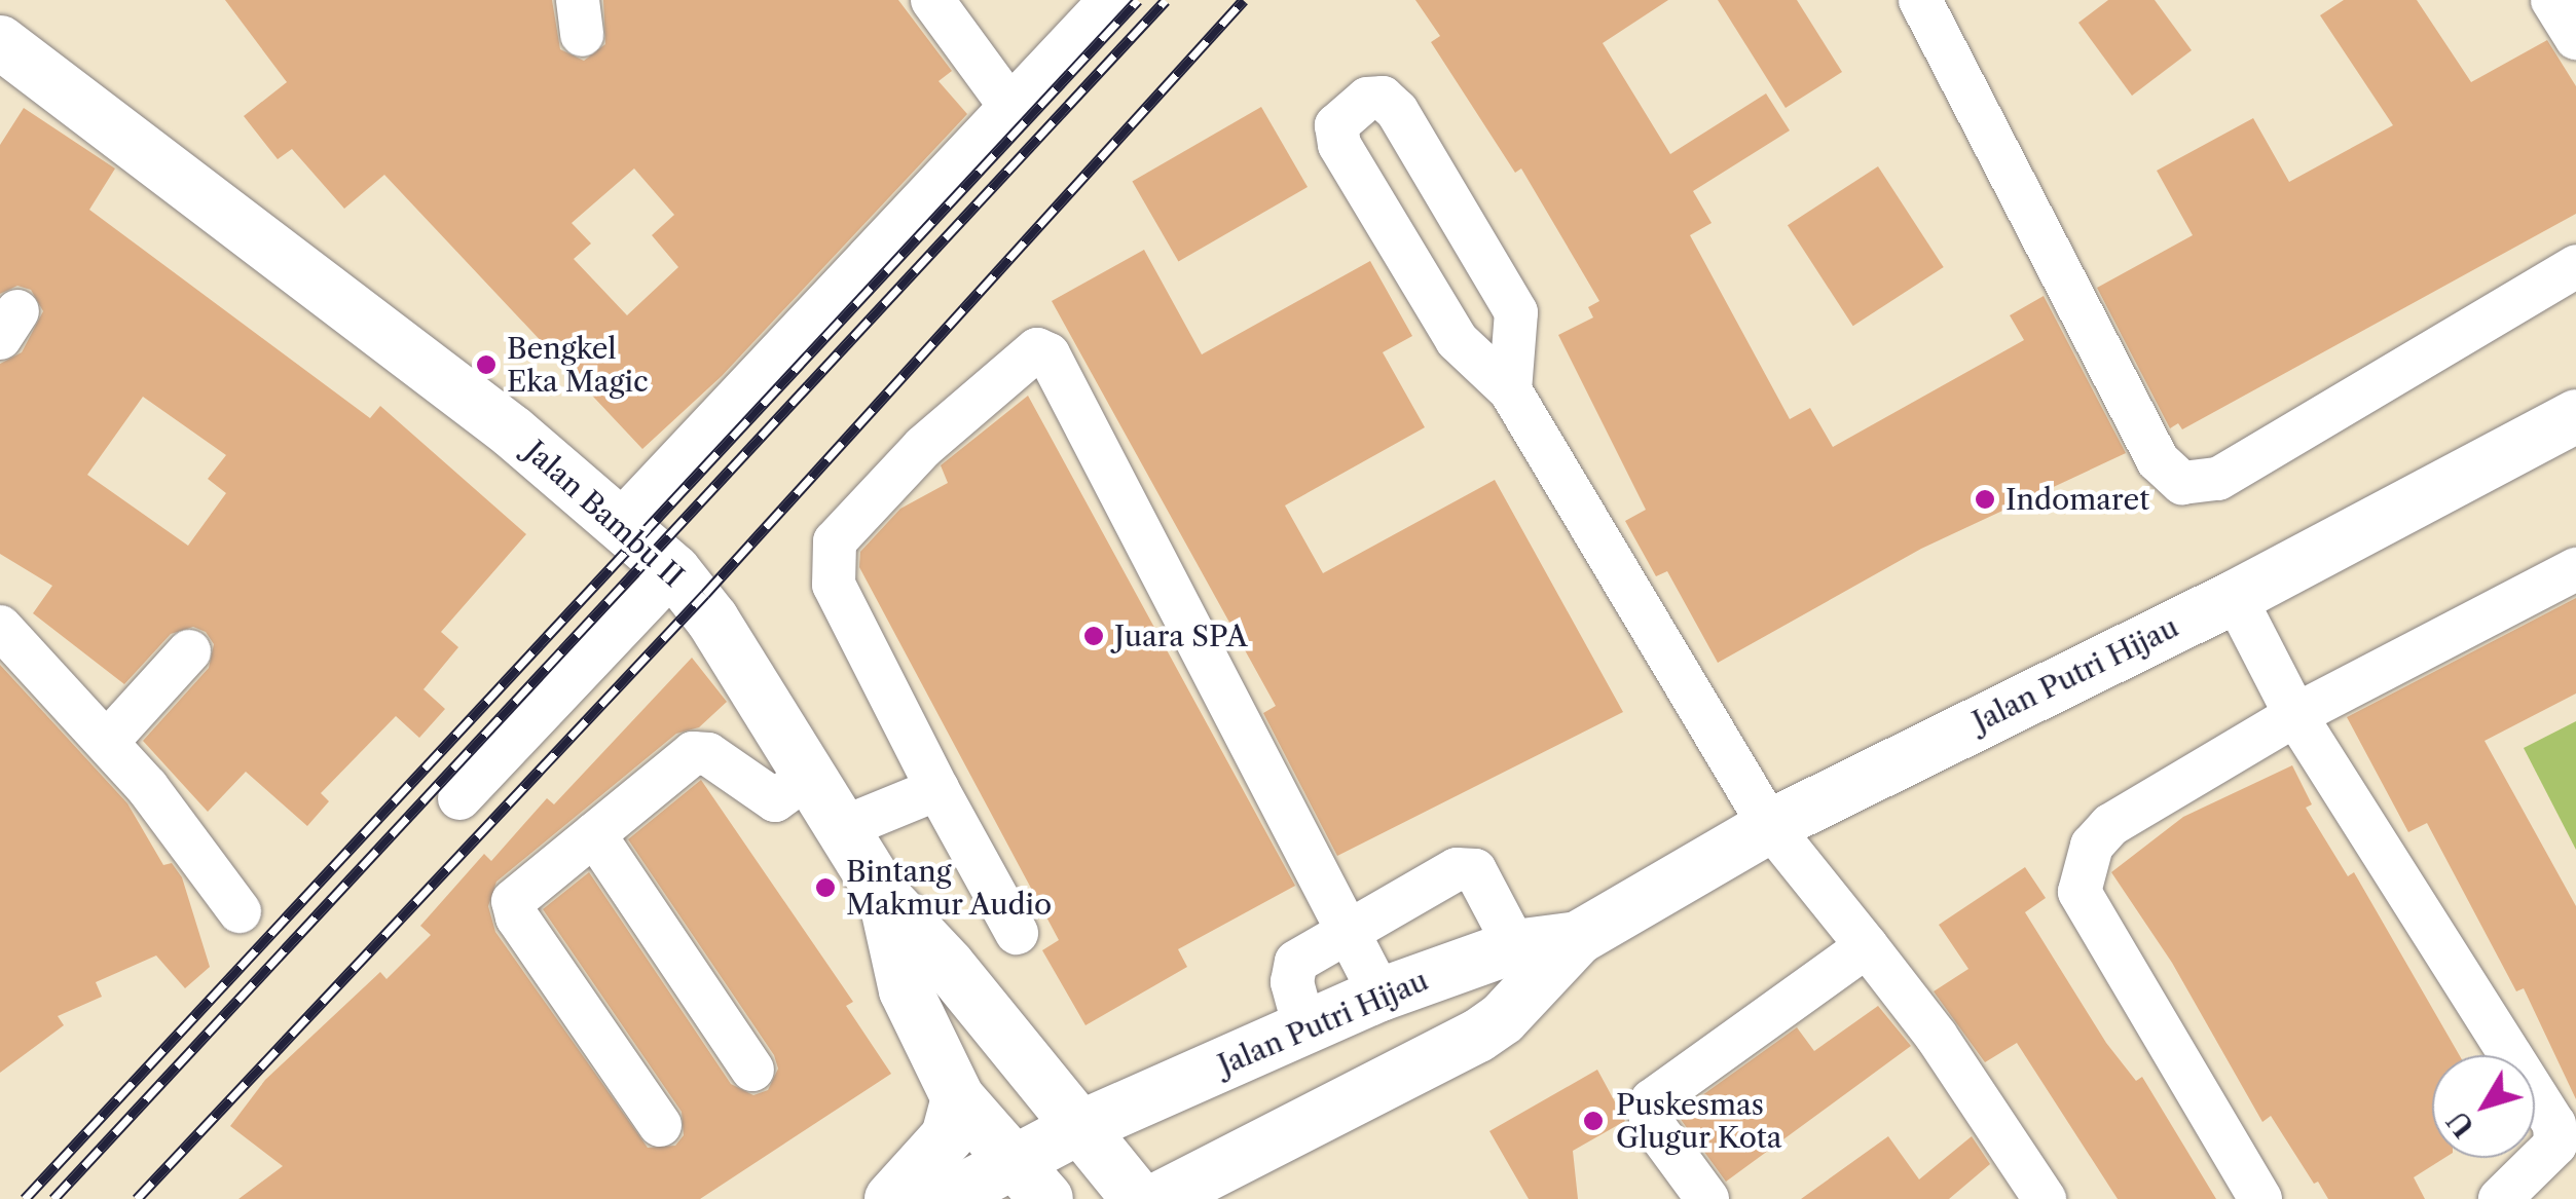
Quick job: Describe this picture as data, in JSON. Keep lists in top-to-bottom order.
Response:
{
  "streets": {
    "main road": ["Jalan Bambu II", "Jalan Putri Hijau"]
  },
  "crossings": [
    ["Jalan Bambu II", "Jalan Putri Hijau"]
  ],
  "places": [
    "Bengkel Eka Magic",
    "Indomaret",
    "Juara SPA",
    "Bintang Makmur Audio",
    "Puskesmas Glugur Kota"
  ],
  "north": "bottom left"
}
